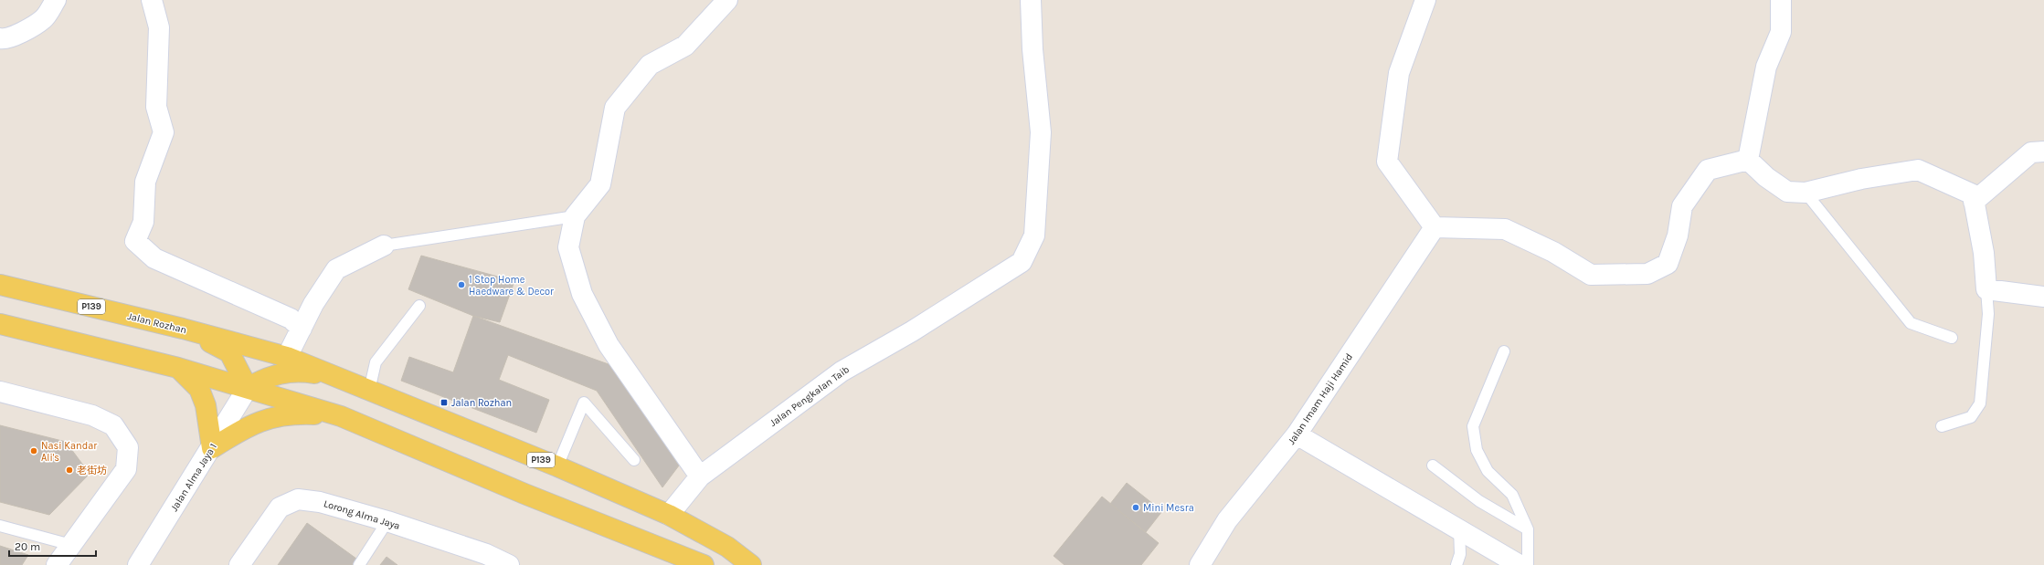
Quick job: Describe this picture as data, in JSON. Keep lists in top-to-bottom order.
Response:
{
  "streets": {
    "main road": ["P139", "Jalan Rozhan"],
    "street": [
      "Jalan Pengkalan Taib",
      "Jalan Imam Haji Hamid",
      "Jalan Alma Jaya 1",
      "Lorong Alma Jaya"
    ]
  },
  "crossings": [
    ["Jalan Rozhan", "Jalan Pengkalan Taib"]
  ],
  "places": {
    "other": [
      "1 Stop Home Haedware & Decor",
      "Nasi Kandar Ali's",
      "老街坊",
      "Mini Mesra"
    ],
    "transit": ["Jalan Rozhan"]
  },
  "scale_bar": "20 m"
}
